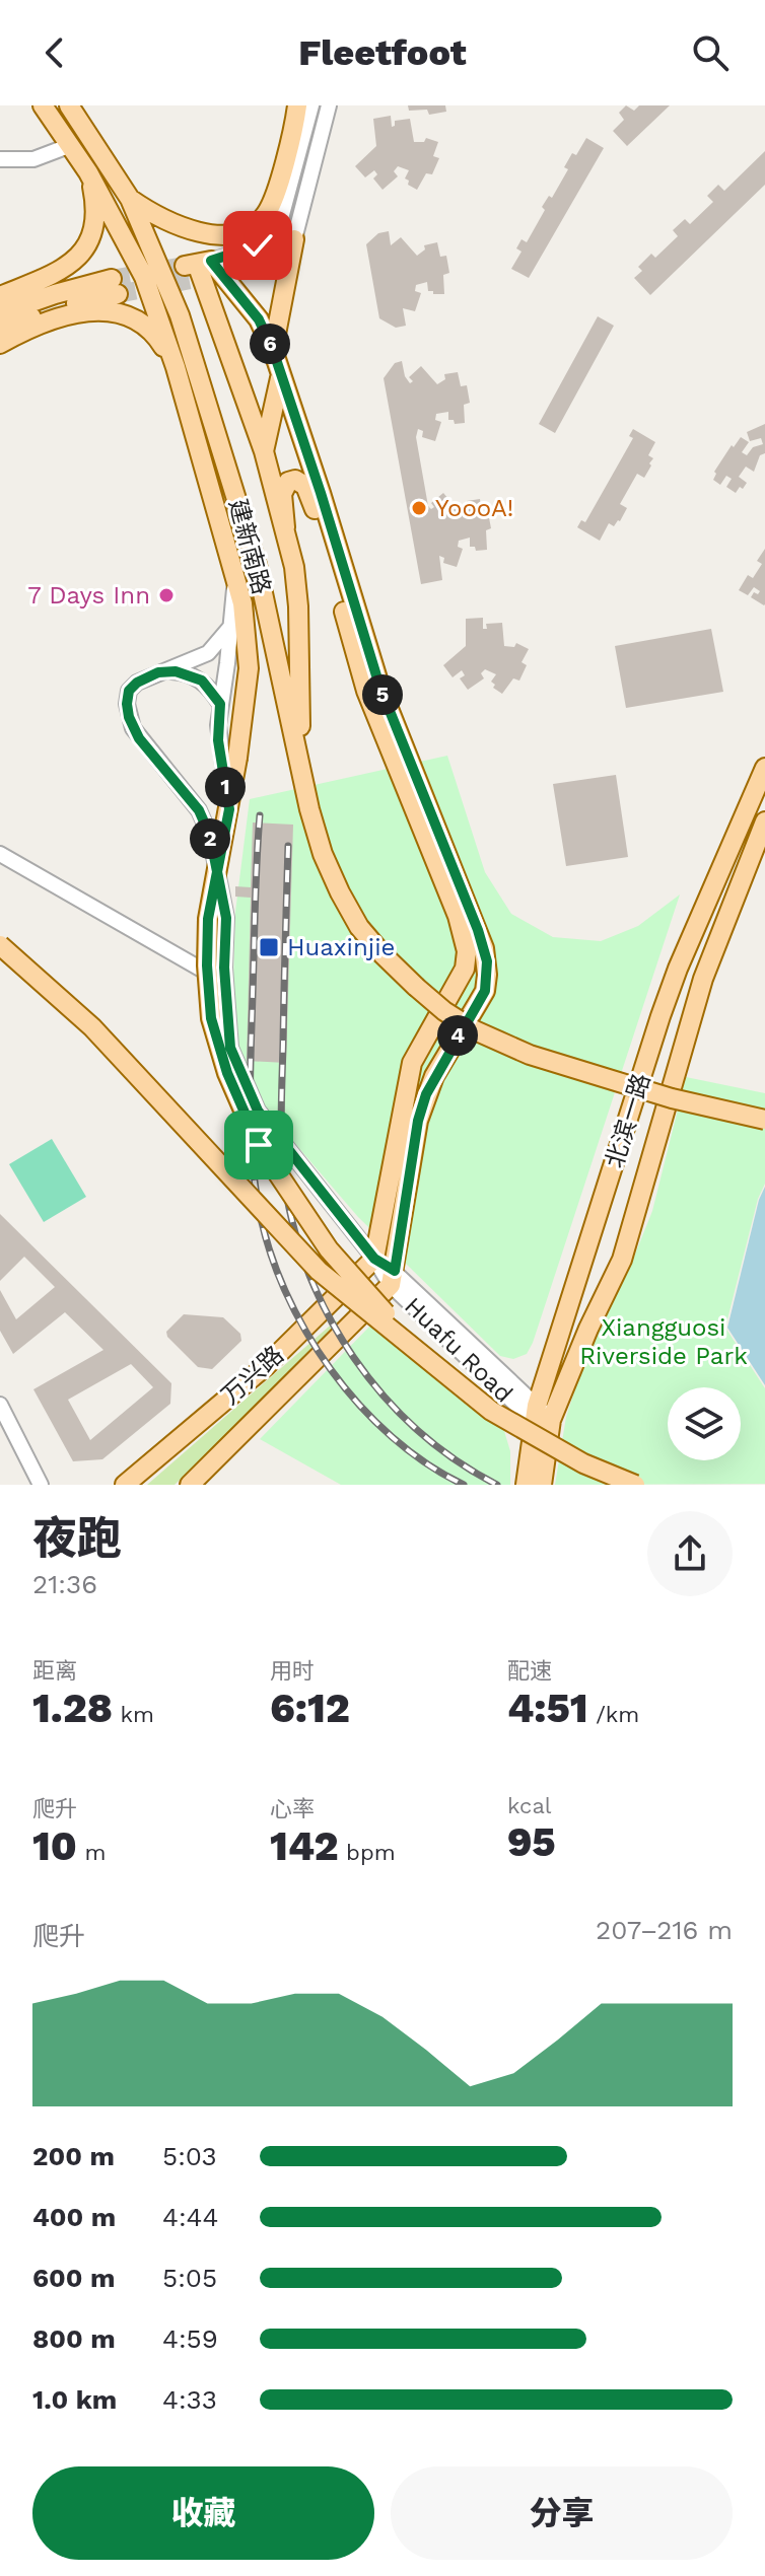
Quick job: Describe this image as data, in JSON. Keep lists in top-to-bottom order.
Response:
{
  "streets": {
    "main road": ["建新南路", "北滨一路", "万兴路"],
    "street": ["Huafu Road"]
  },
  "crossings": [
    ["建新南路", "Huafu Road"],
    ["北滨一路", "Huafu Road"],
    ["Huafu Road", "万兴路"]
  ],
  "parks": ["Xiangguosi Riverside Park"],
  "places": {
    "other": ["YoooA!", "7 Days Inn"],
    "transit": ["Huaxinjie"]
  },
  "page": {
    "header": "Fleetfoot",
    "pins": [
      "6",
      "5",
      "1",
      "2",
      "4"
    ],
    "heading": ["夜跑", "21:36"],
    "stats": [
      ["距离", "1.28 km"],
      ["用时", "6:12"],
      ["配速", "4:51 /km"],
      ["爬升", "10 m"],
      ["心率", "142 bpm"],
      ["kcal", "95"]
    ],
    "chart": ["爬升", "207–216 m"],
    "list": [
      {
        "name": "200 m",
        "note": "5:03"
      },
      {
        "name": "400 m",
        "note": "4:44"
      },
      {
        "name": "600 m",
        "note": "5:05"
      },
      {
        "name": "800 m",
        "note": "4:59"
      },
      {
        "name": "1.0 km",
        "note": "4:33"
      }
    ],
    "buttons": ["收藏", "分享"]
  }
}
